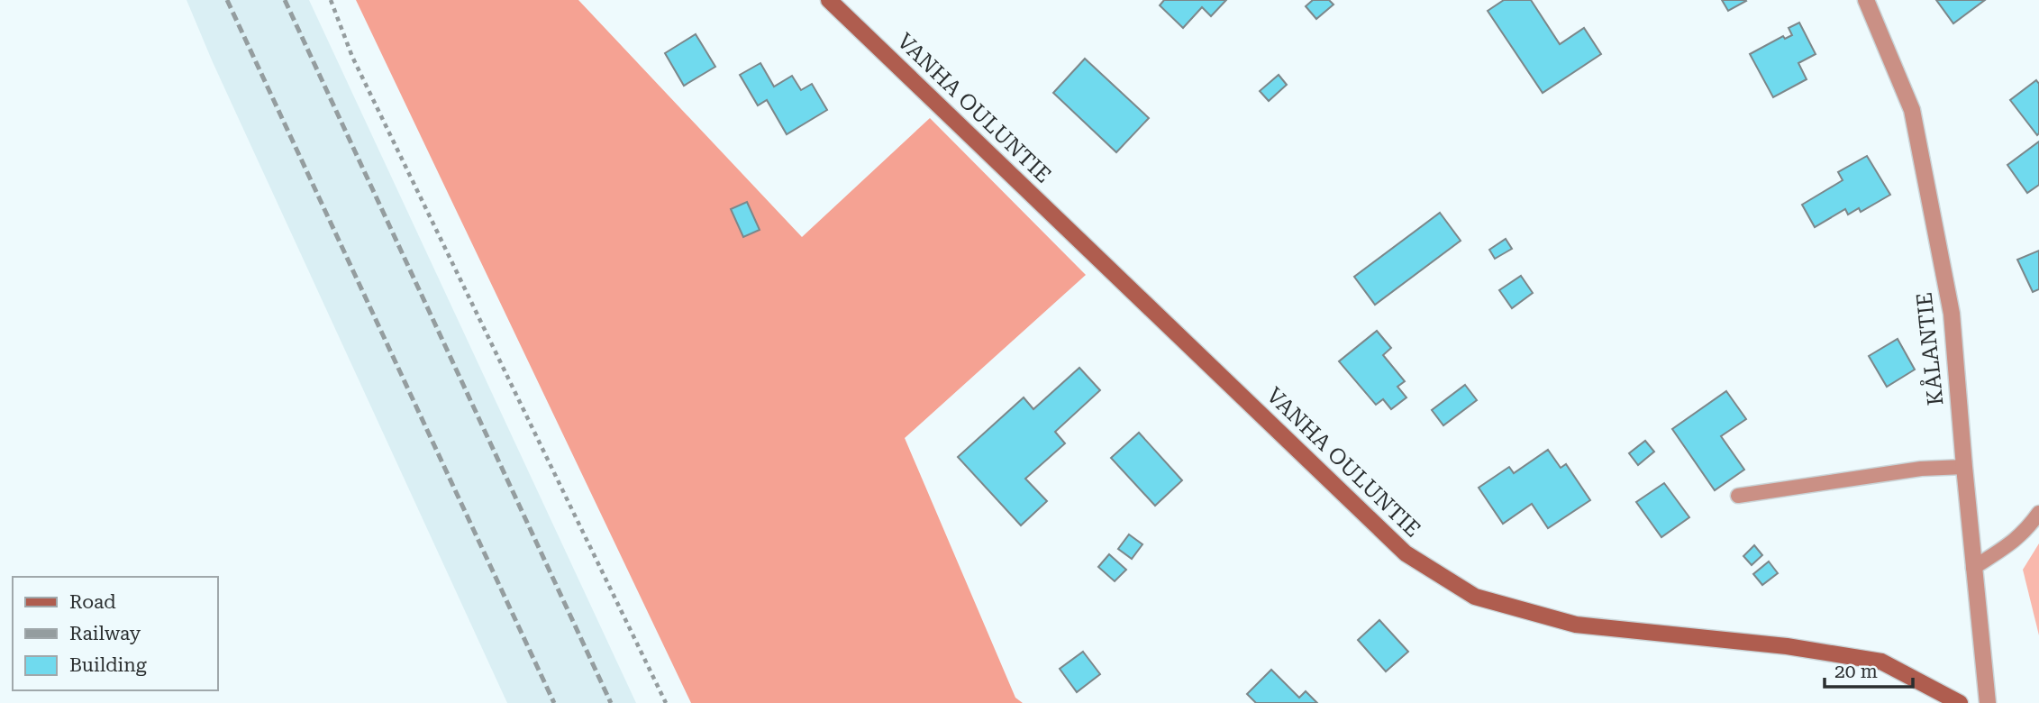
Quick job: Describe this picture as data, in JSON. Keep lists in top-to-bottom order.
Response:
{
  "streets": {
    "street": ["VANHA OULUNTIE", "KÅLANTIE"]
  },
  "legend": ["Road", "Railway", "Building"],
  "scale_bar": "20 m"
}
